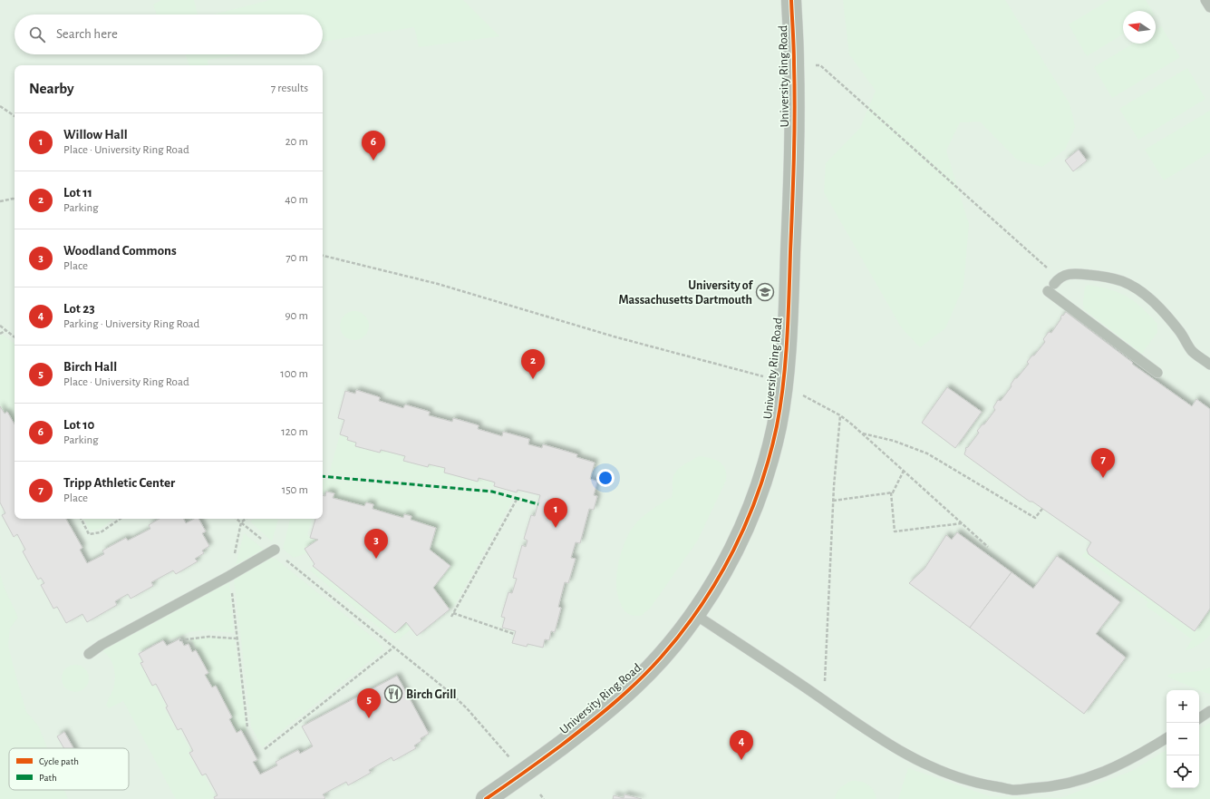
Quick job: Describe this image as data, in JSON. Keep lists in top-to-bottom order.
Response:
{
  "streets": {
    "street": ["University Ring Road"]
  },
  "places": {
    "school or university": ["University of Massachusetts Dartmouth"],
    "restaurant": ["Birch Grill"]
  },
  "legend": ["Cycle path", "Path"],
  "north": "left",
  "page": {
    "search": "Search here",
    "heading": ["Nearby", "7 results"],
    "list": [
      {
        "mark": "1",
        "name": "Willow Hall",
        "note": "Place · University Ring Road",
        "value": "20 m"
      },
      {
        "mark": "2",
        "name": "Lot 11",
        "note": "Parking",
        "value": "40 m"
      },
      {
        "mark": "3",
        "name": "Woodland Commons",
        "note": "Place",
        "value": "70 m"
      },
      {
        "mark": "4",
        "name": "Lot 23",
        "note": "Parking · University Ring Road",
        "value": "90 m"
      },
      {
        "mark": "5",
        "name": "Birch Hall",
        "note": "Place · University Ring Road",
        "value": "100 m"
      },
      {
        "mark": "6",
        "name": "Lot 10",
        "note": "Parking",
        "value": "120 m"
      },
      {
        "mark": "7",
        "name": "Tripp Athletic Center",
        "note": "Place",
        "value": "150 m"
      }
    ],
    "pins": [
      "6",
      "2",
      "7",
      "1",
      "3",
      "5",
      "4"
    ],
    "map_buttons": ["+", "−"]
  }
}
